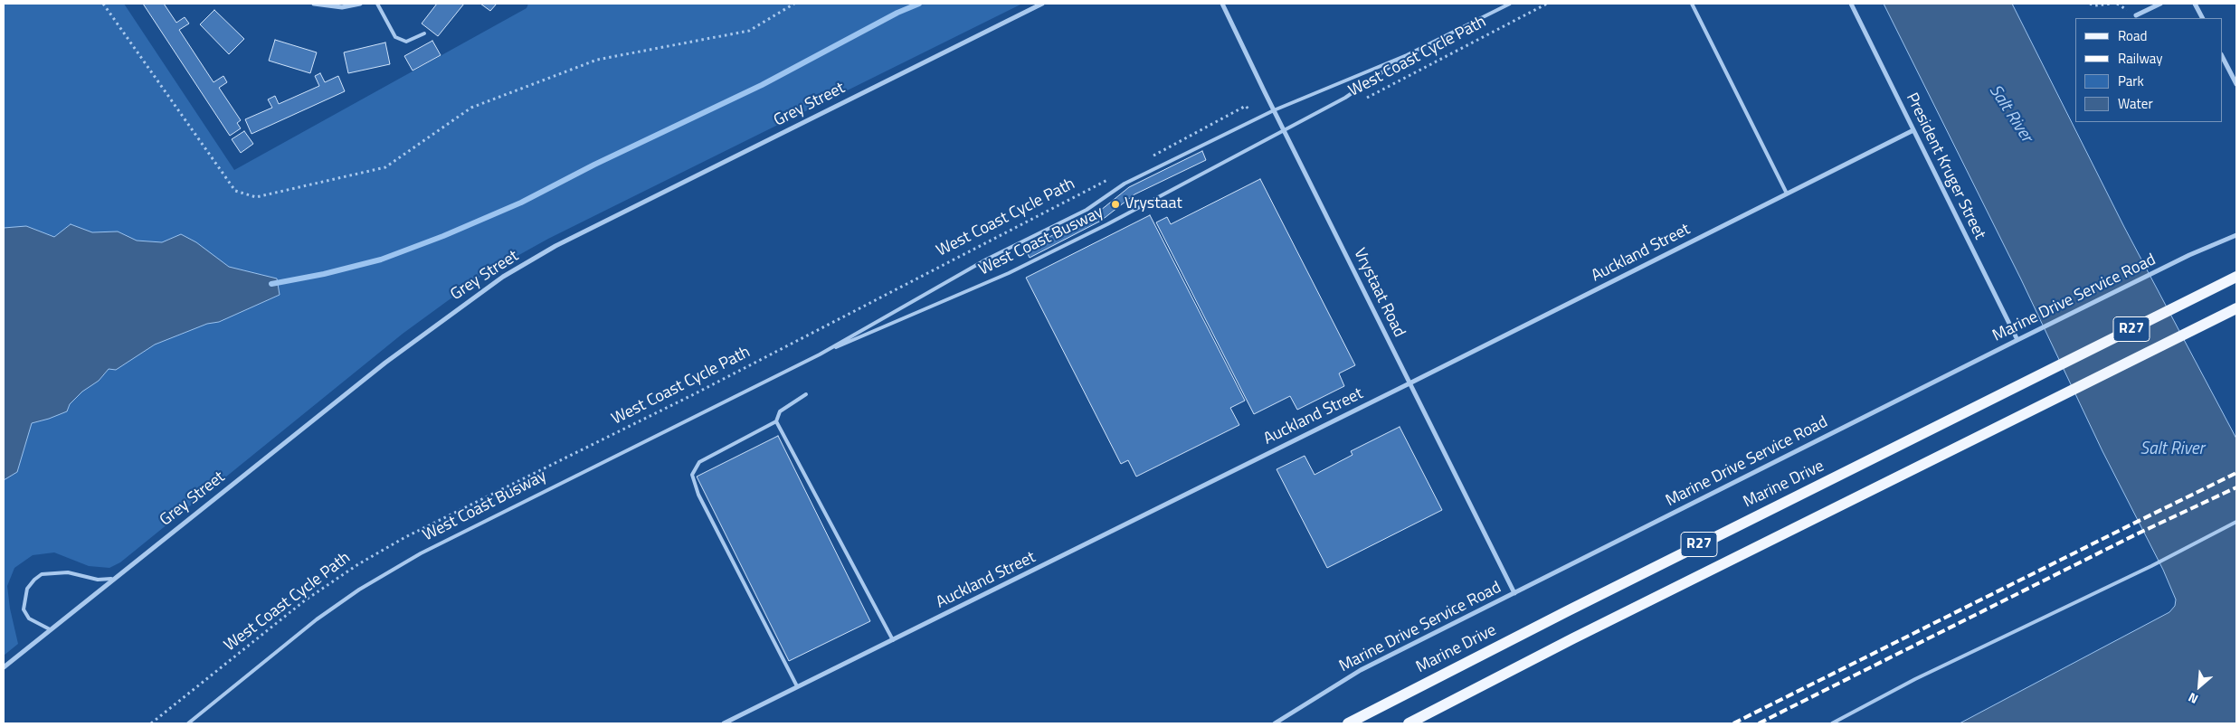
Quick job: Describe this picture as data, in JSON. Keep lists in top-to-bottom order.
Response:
{
  "streets": {
    "main road": ["R27", "Marine Drive"],
    "street": [
      "Grey Street",
      "President Kruger Street",
      "Auckland Street",
      "Vrystaat Road",
      "Marine Drive Service Road"
    ],
    "lane": ["West Coast Busway"],
    "path": ["West Coast Cycle Path"]
  },
  "crossings": [
    ["President Kruger Street", "Auckland Street"],
    ["President Kruger Street", "Marine Drive Service Road"],
    ["West Coast Busway", "Vrystaat Road"],
    ["Auckland Street", "Vrystaat Road"],
    ["Vrystaat Road", "Marine Drive Service Road"]
  ],
  "water": ["Salt River"],
  "places": ["Vrystaat"],
  "legend": [
    "Road",
    "Railway",
    "Park",
    "Water"
  ],
  "north": "bottom left"
}
